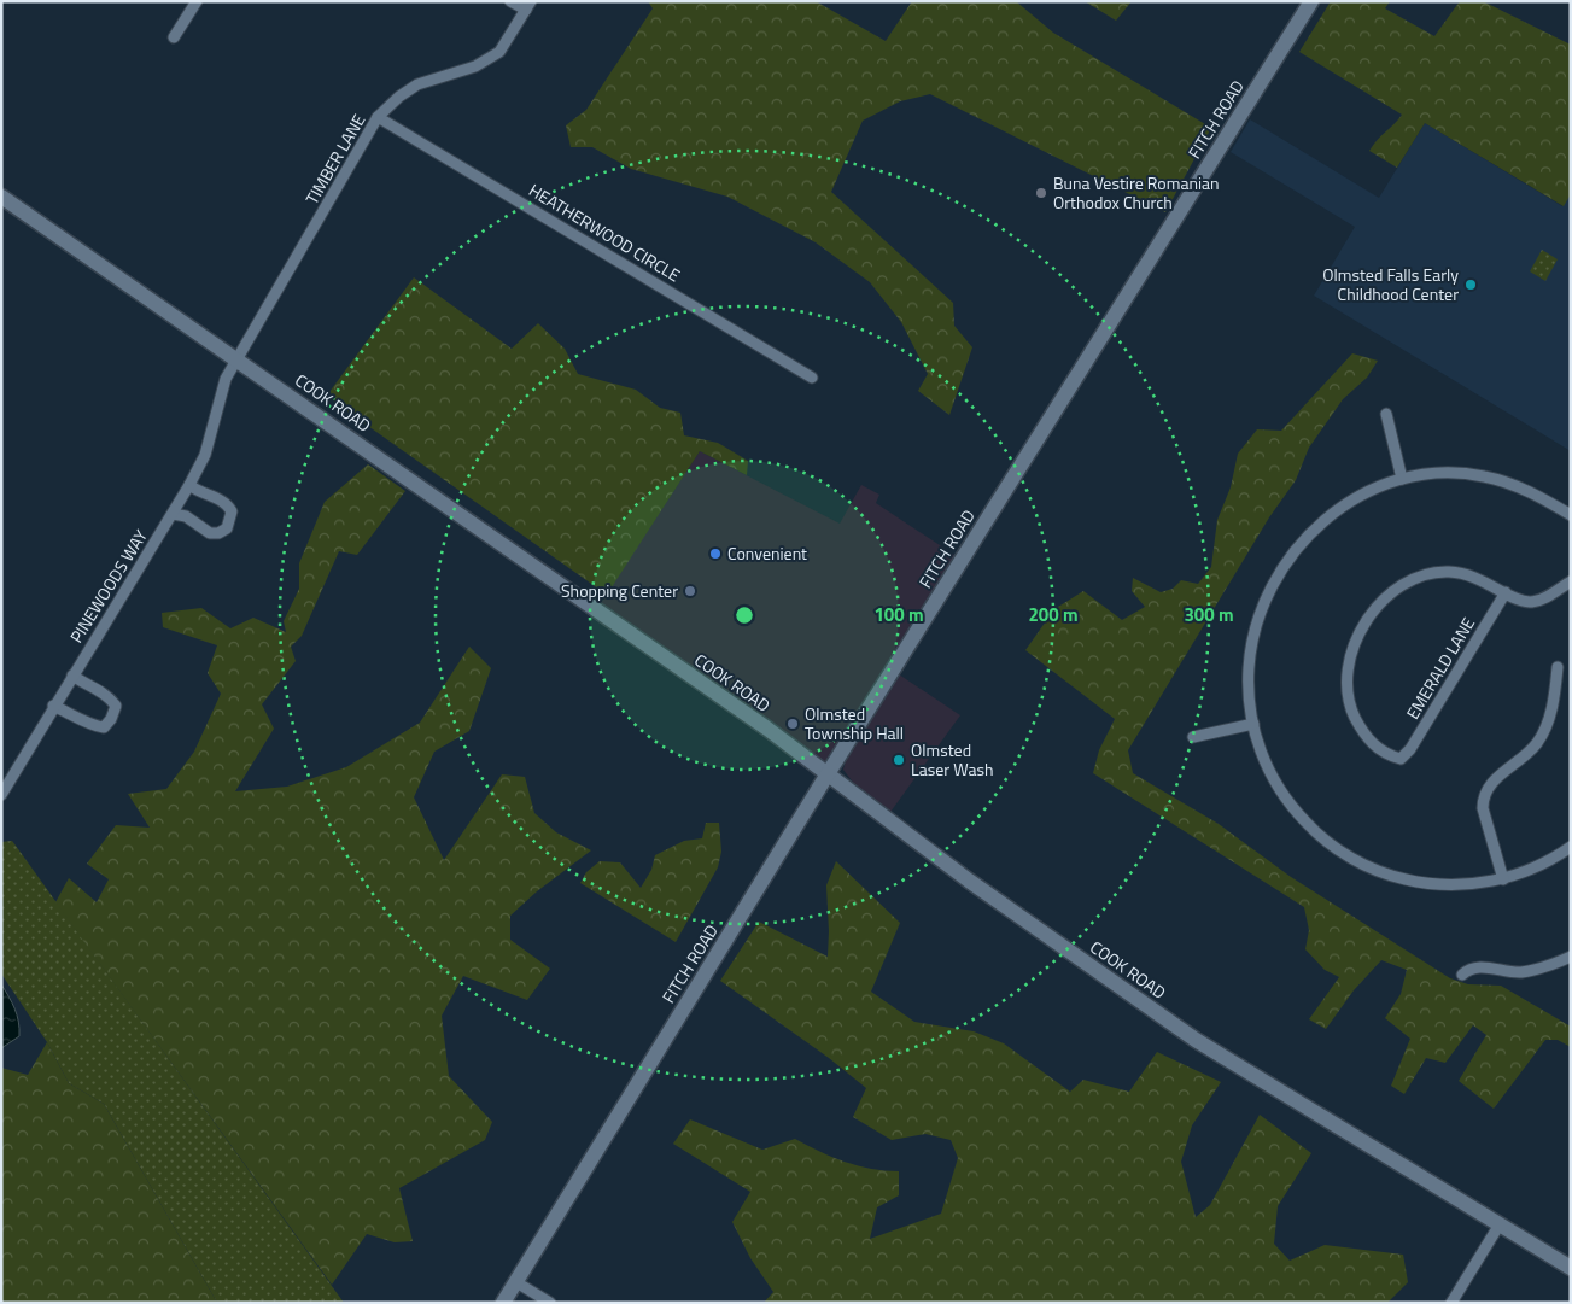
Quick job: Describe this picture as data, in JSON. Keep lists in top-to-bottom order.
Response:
{
  "streets": {
    "street": [
      "FITCH ROAD",
      "TIMBER LANE",
      "HEATHERWOOD CIRCLE",
      "COOK ROAD",
      "PINEWOODS WAY",
      "EMERALD LANE"
    ]
  },
  "crossings": [
    ["FITCH ROAD", "COOK ROAD"],
    ["TIMBER LANE", "HEATHERWOOD CIRCLE"],
    ["TIMBER LANE", "COOK ROAD"],
    ["TIMBER LANE", "PINEWOODS WAY"],
    ["COOK ROAD", "PINEWOODS WAY"]
  ],
  "places": [
    "Buna Vestire Romanian Orthodox Church",
    "Olmsted Falls Early Childhood Center",
    "Convenient",
    "Shopping Center",
    "Olmsted Township Hall",
    "Olmsted Laser Wash"
  ],
  "rings": ["100 m", "200 m", "300 m"]
}
